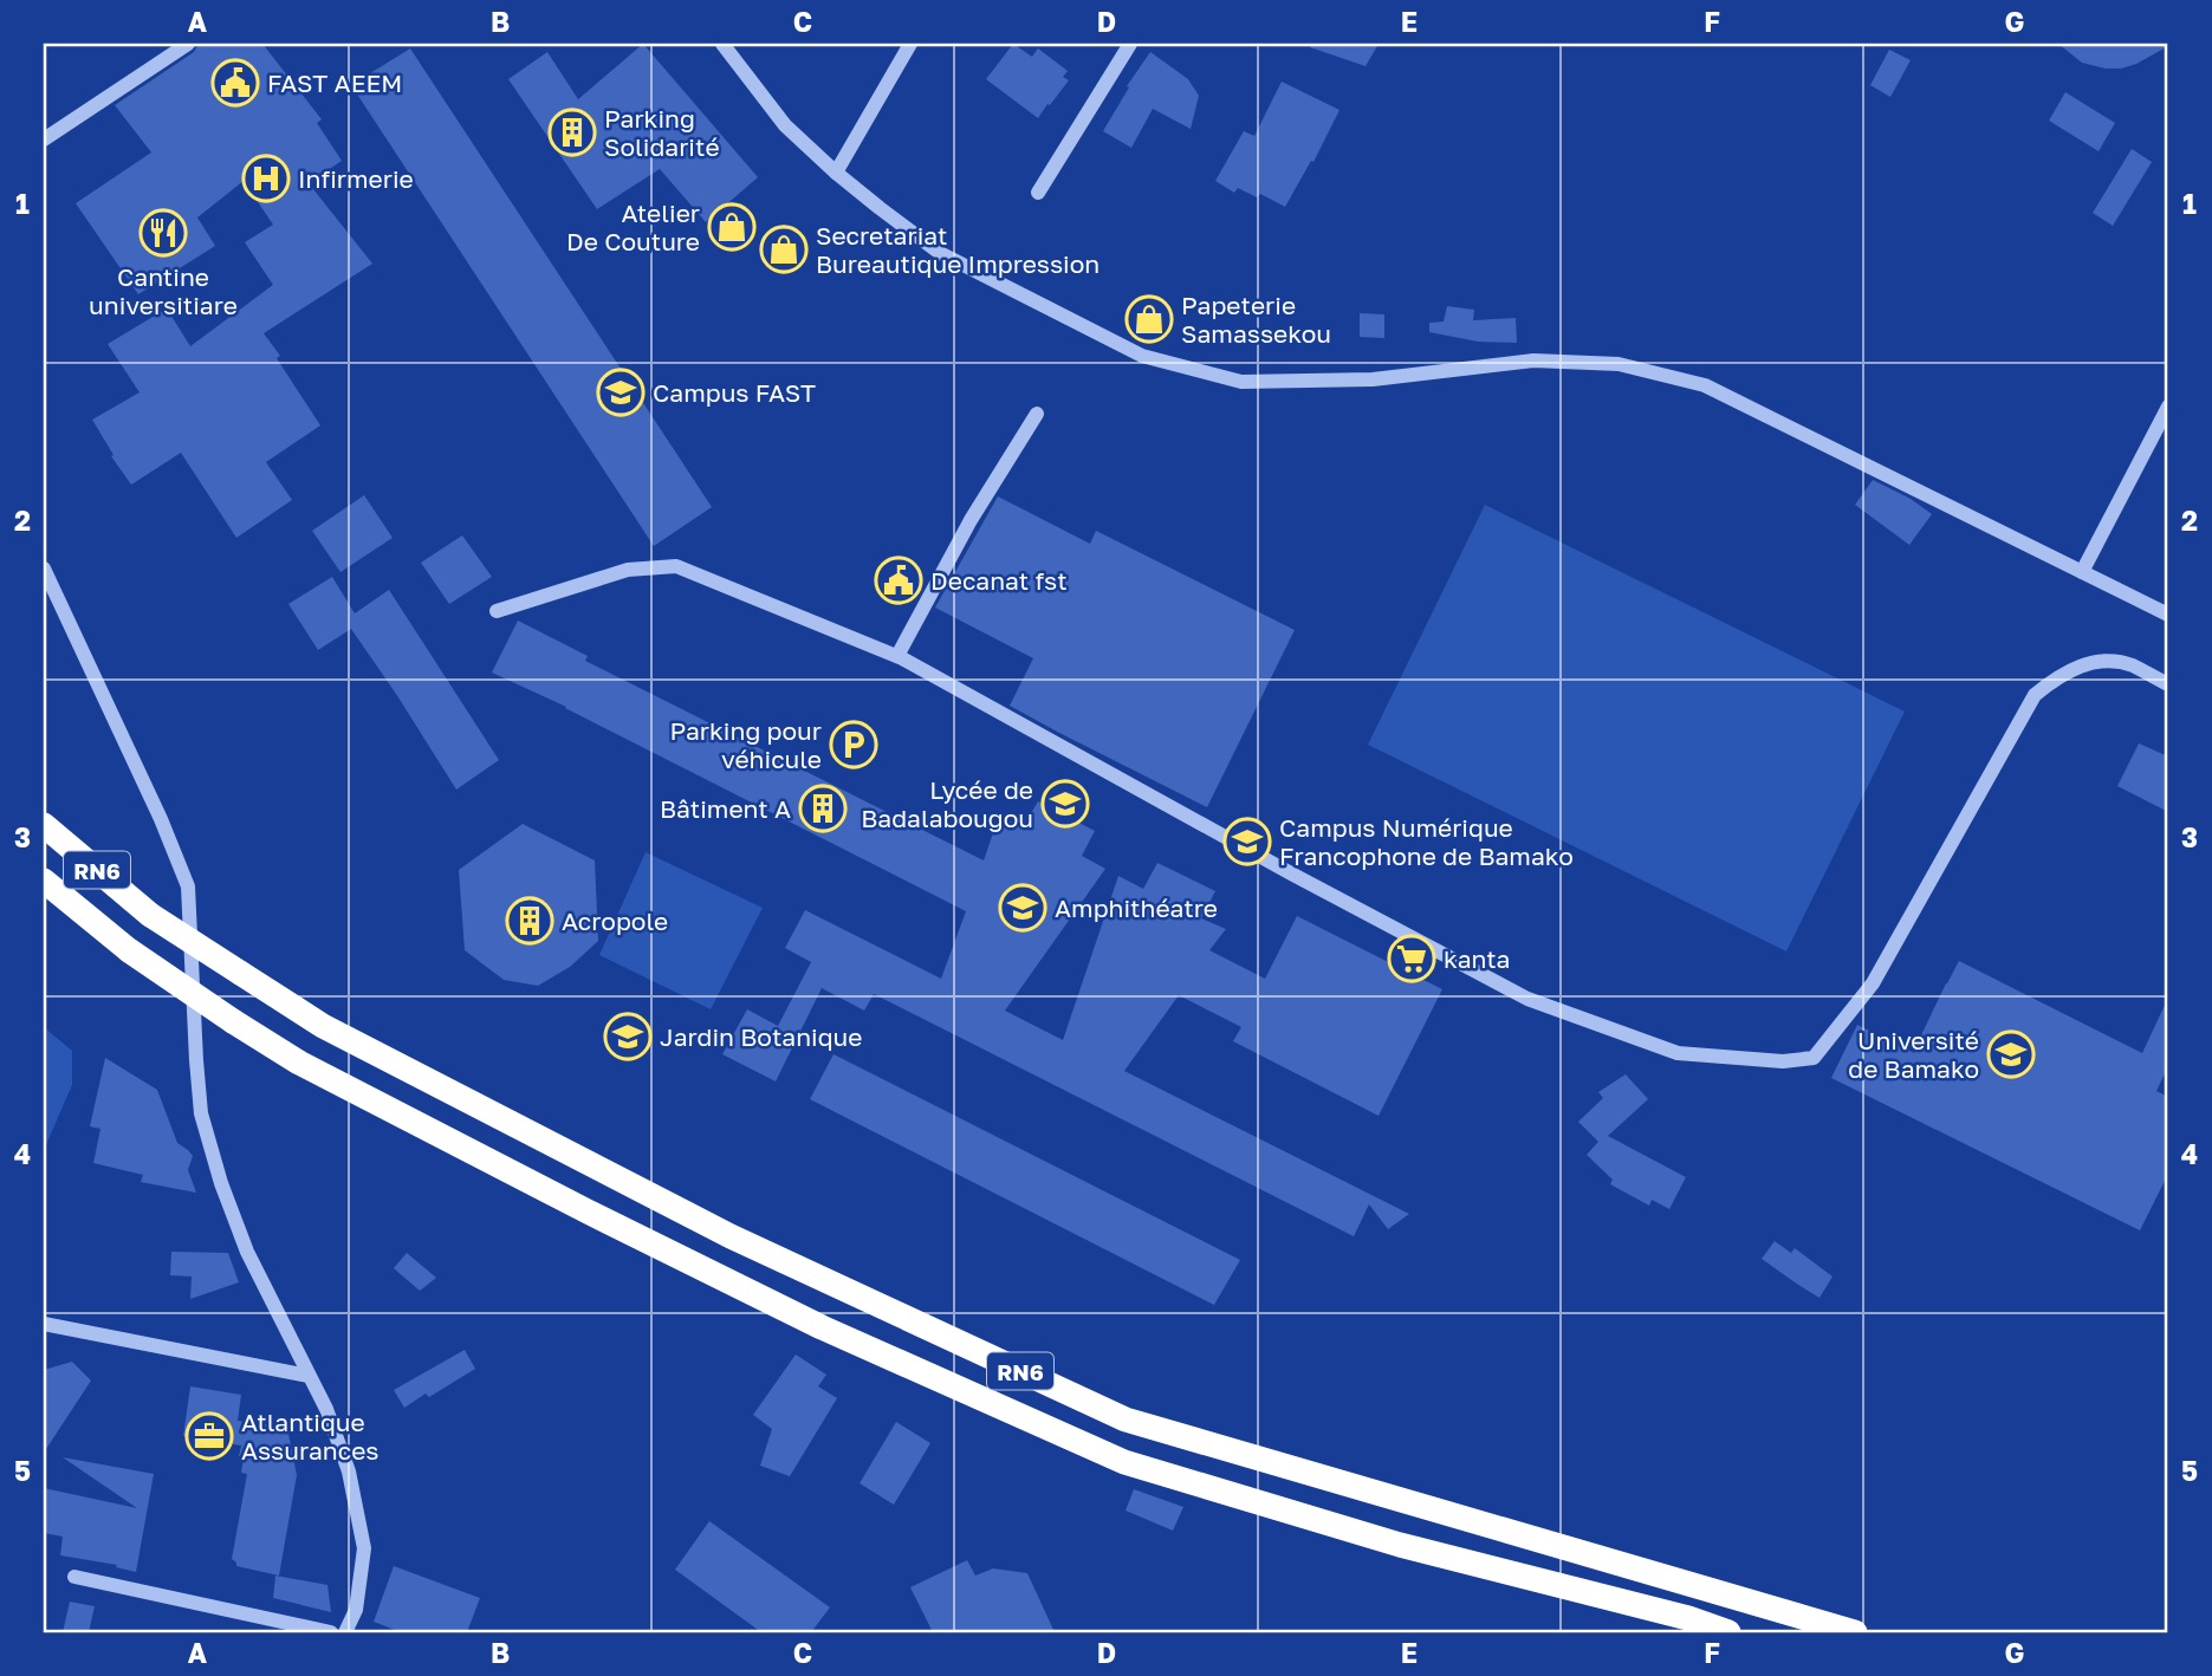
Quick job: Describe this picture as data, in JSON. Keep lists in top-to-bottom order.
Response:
{
  "streets": {
    "highway": ["RN6"]
  },
  "places": {
    "public building": ["FAST AEEM", "Decanat fst"],
    "building": ["Parking Solidarité", "Bâtiment A", "Acropole"],
    "hospital": ["Infirmerie"],
    "shop": ["Atelier De Couture", "Secretariat Bureautique Impression", "Papeterie Samassekou"],
    "restaurant": ["Cantine universitiare"],
    "school or university": [
      "Campus FAST",
      "Lycée de Badalabougou",
      "Campus Numérique Francophone de Bamako",
      "Amphithéatre",
      "Jardin Botanique",
      "Université de Bamako"
    ],
    "parking": ["Parking pour véhicule"],
    "supermarket": ["kanta"],
    "office": ["Atlantique Assurances"]
  },
  "grid": {
    "columns": [
      "A",
      "B",
      "C",
      "D",
      "E",
      "F",
      "G"
    ],
    "rows": [
      "1",
      "2",
      "3",
      "4",
      "5"
    ]
  }
}
